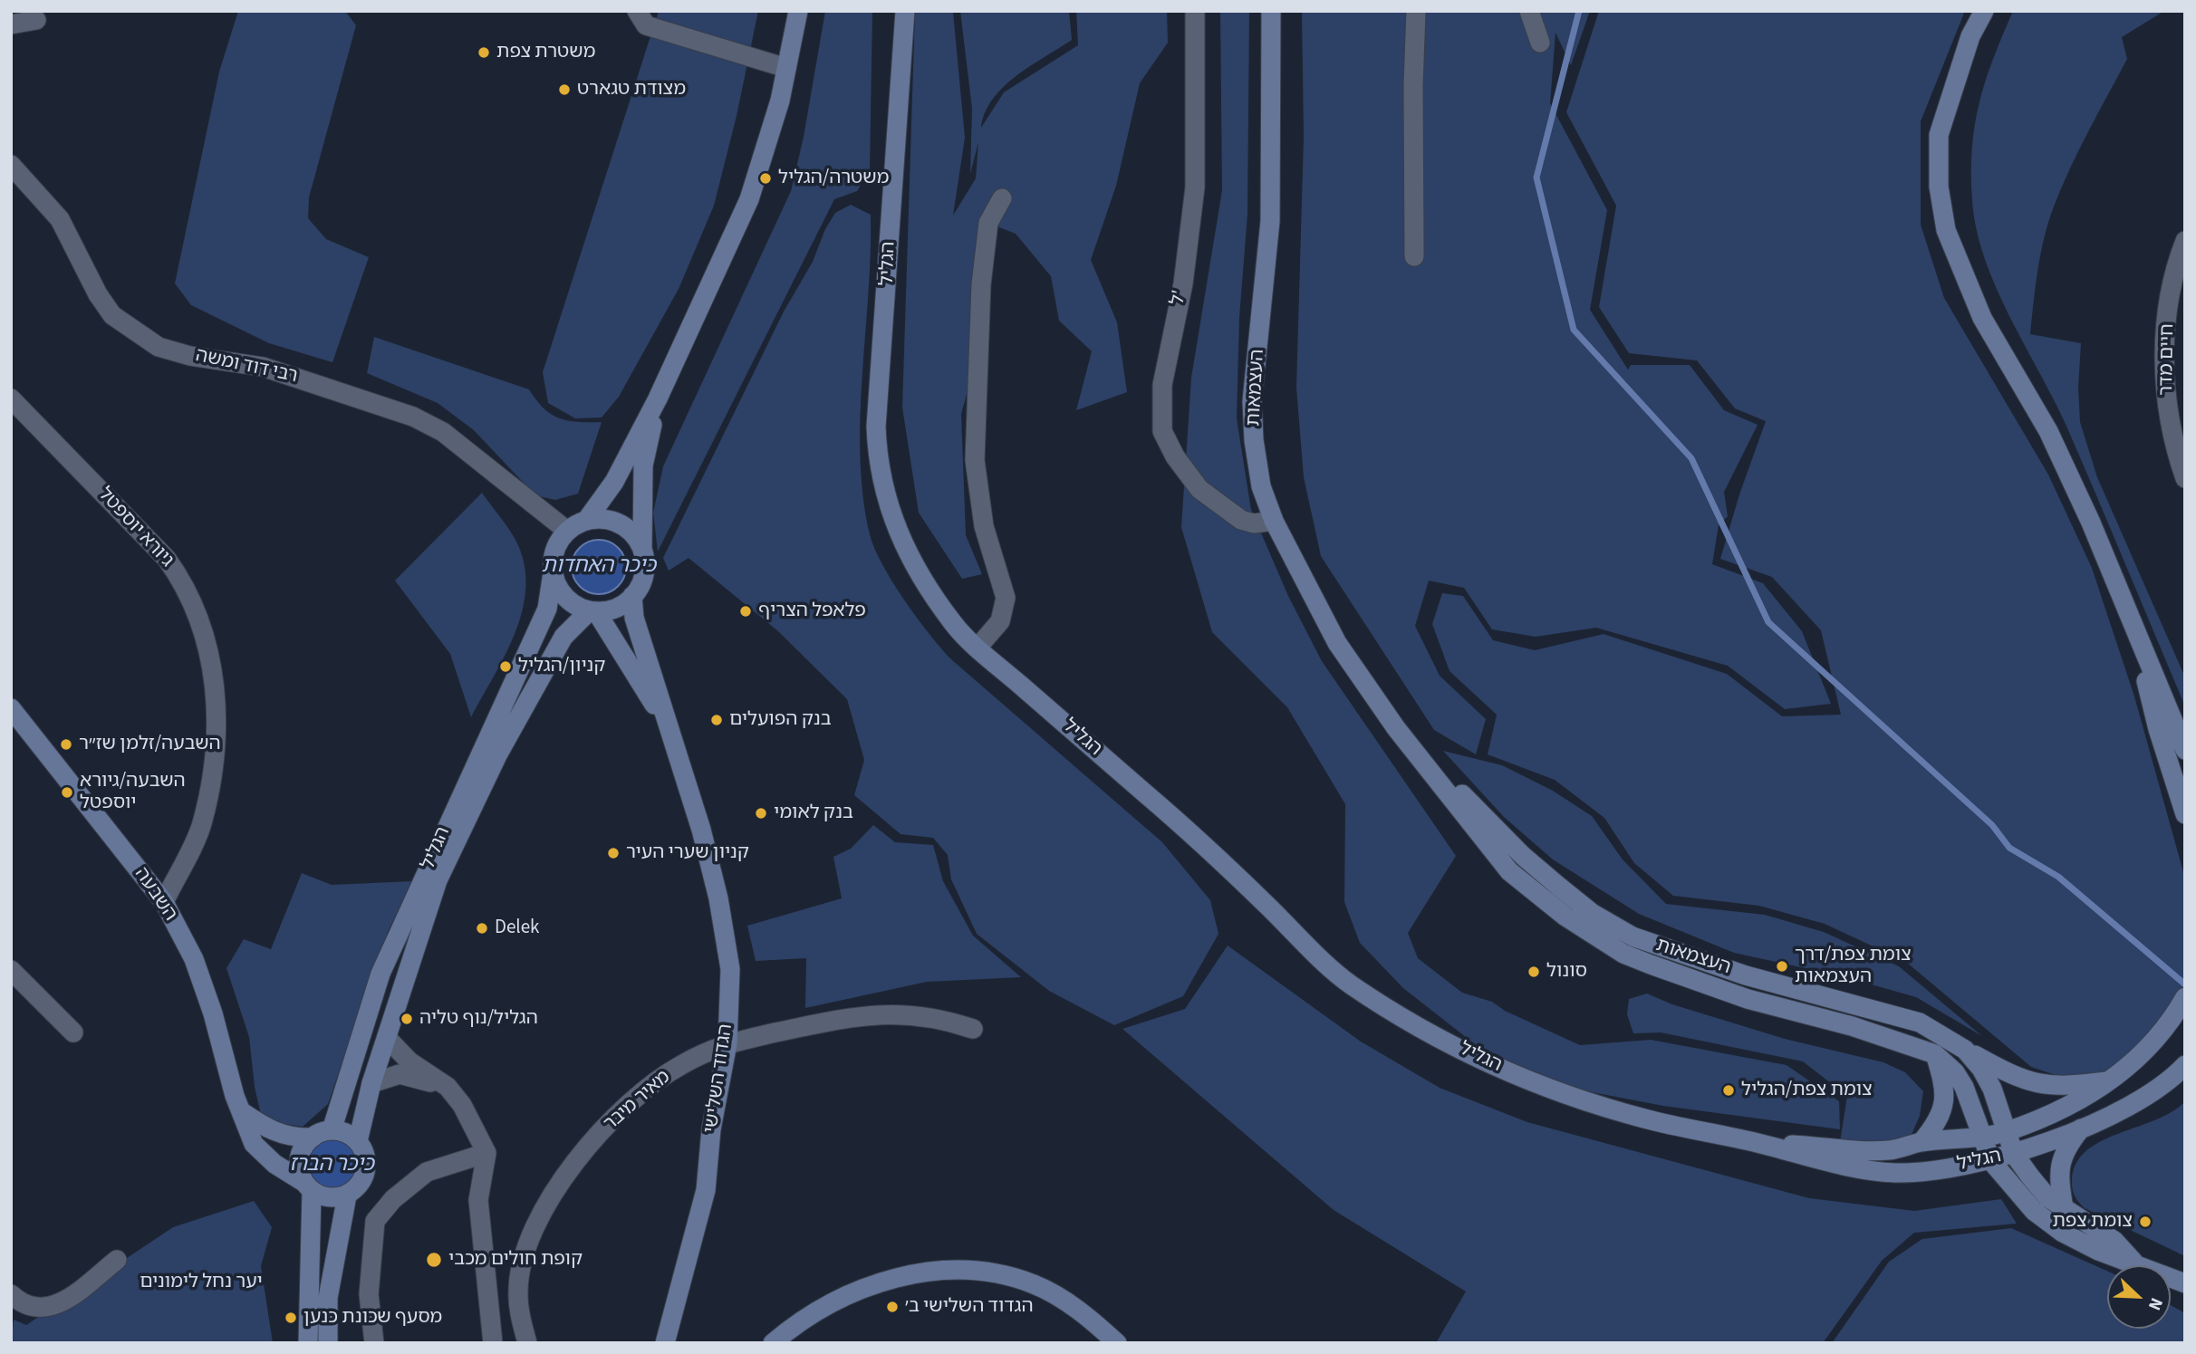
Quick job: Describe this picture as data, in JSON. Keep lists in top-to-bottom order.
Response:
{
  "streets": {
    "main road": [
      "הגליל",
      "העצמאות",
      "השבעה",
      "הגדוד השלישי"
    ],
    "street": [
      "ל'",
      "חיים מדר",
      "רבי דוד ומשה",
      "גיורא יוספטל",
      "מאיר מיבר"
    ]
  },
  "crossings": [
    ["הגליל", "רבי דוד ומשה"],
    ["הגליל", "העצמאות"],
    ["הגליל", "השבעה"],
    ["הגליל", "הגדוד השלישי"],
    ["ל'", "העצמאות"],
    ["רבי דוד ומשה", "הגדוד השלישי"],
    ["גיורא יוספטל", "השבעה"],
    ["הגדוד השלישי", "מאיר מיבר"]
  ],
  "water": ["כיכר האחדות", "כיכר הברז"],
  "parks": ["יער נחל לימונים"],
  "places": [
    "משטרת צפת",
    "מצודת טגארט",
    "משטרה/הגליל",
    "פלאפל הצריף",
    "קניון/הגליל",
    "בנק הפועלים",
    "השבעה/זלמן שז״ר",
    "השבעה/גיורא יוספטל",
    "בנק לאומי",
    "קניון שערי העיר",
    "Delek",
    "צומת צפת/דרך העצמאות",
    "סונול",
    "הגליל/נוף טליה",
    "צומת צפת/הגליל",
    "צומת צפת",
    "קופת חולים מכבי",
    "הגדוד השלישי ב׳",
    "מסעף שכונת כנען"
  ],
  "north": "bottom right"
}
